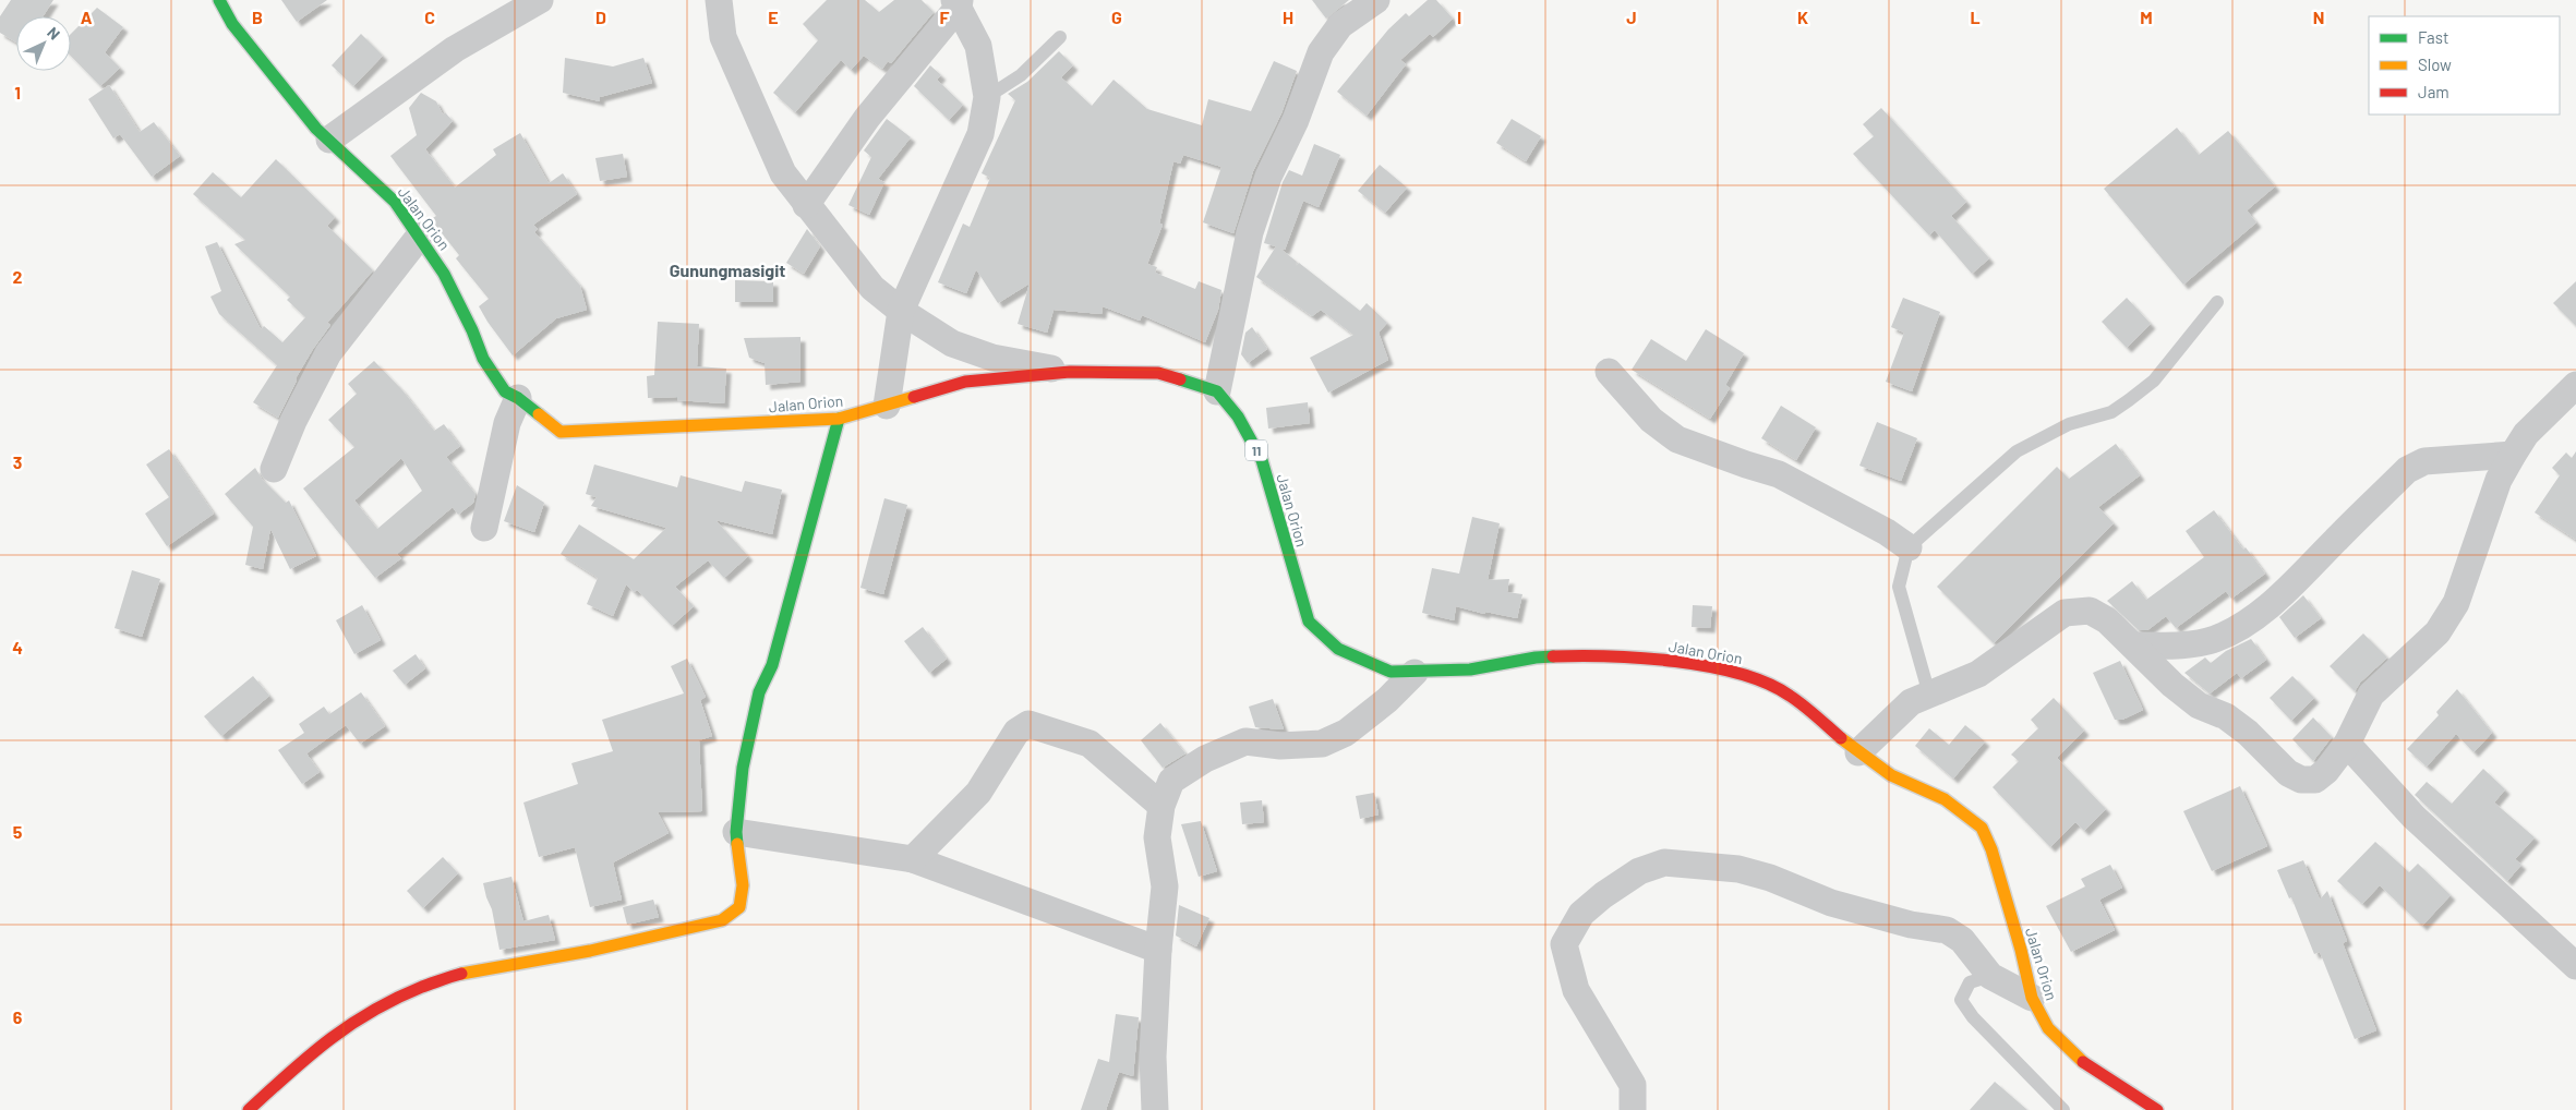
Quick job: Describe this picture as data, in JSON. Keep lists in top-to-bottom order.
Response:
{
  "streets": {
    "main road": ["Jalan Orion", "11"]
  },
  "districts": ["Gunungmasigit"],
  "legend": ["Fast", "Slow", "Jam"],
  "north": "top right",
  "grid": {
    "columns": [
      "A",
      "B",
      "C",
      "D",
      "E",
      "F",
      "G",
      "H",
      "I",
      "J",
      "K",
      "L",
      "M",
      "N"
    ],
    "rows": [
      "1",
      "2",
      "3",
      "4",
      "5",
      "6"
    ]
  }
}
